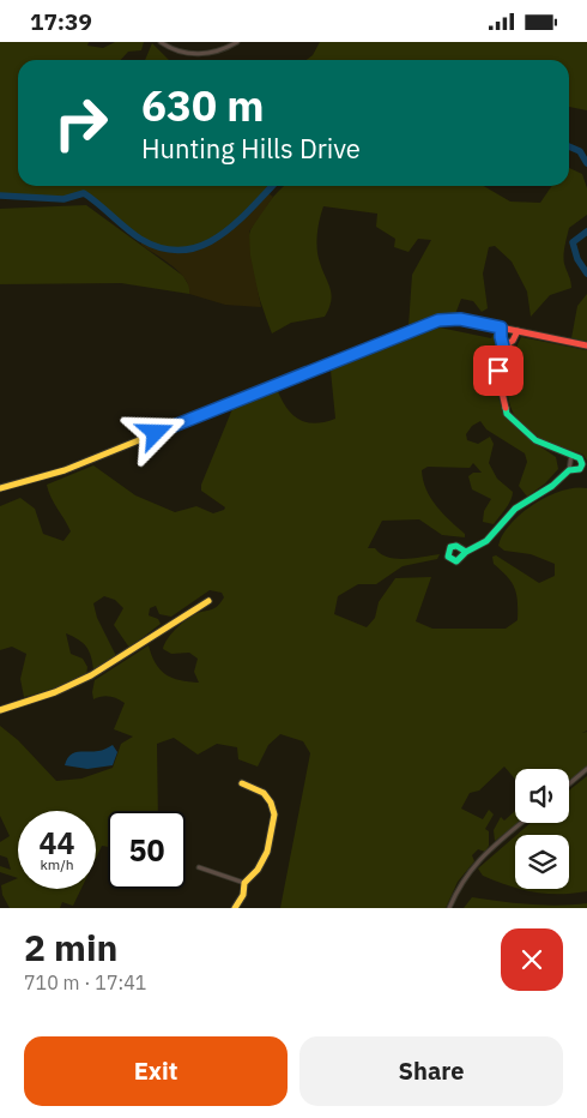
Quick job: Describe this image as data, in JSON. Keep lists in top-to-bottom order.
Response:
{
  "page": {
    "status": "17:39",
    "turn": ["630 m", "Hunting Hills Drive"],
    "speed": "44 km/h",
    "limit": "50",
    "heading": ["2 min", "710 m · 17:41"],
    "buttons": ["Exit", "Share"]
  }
}
